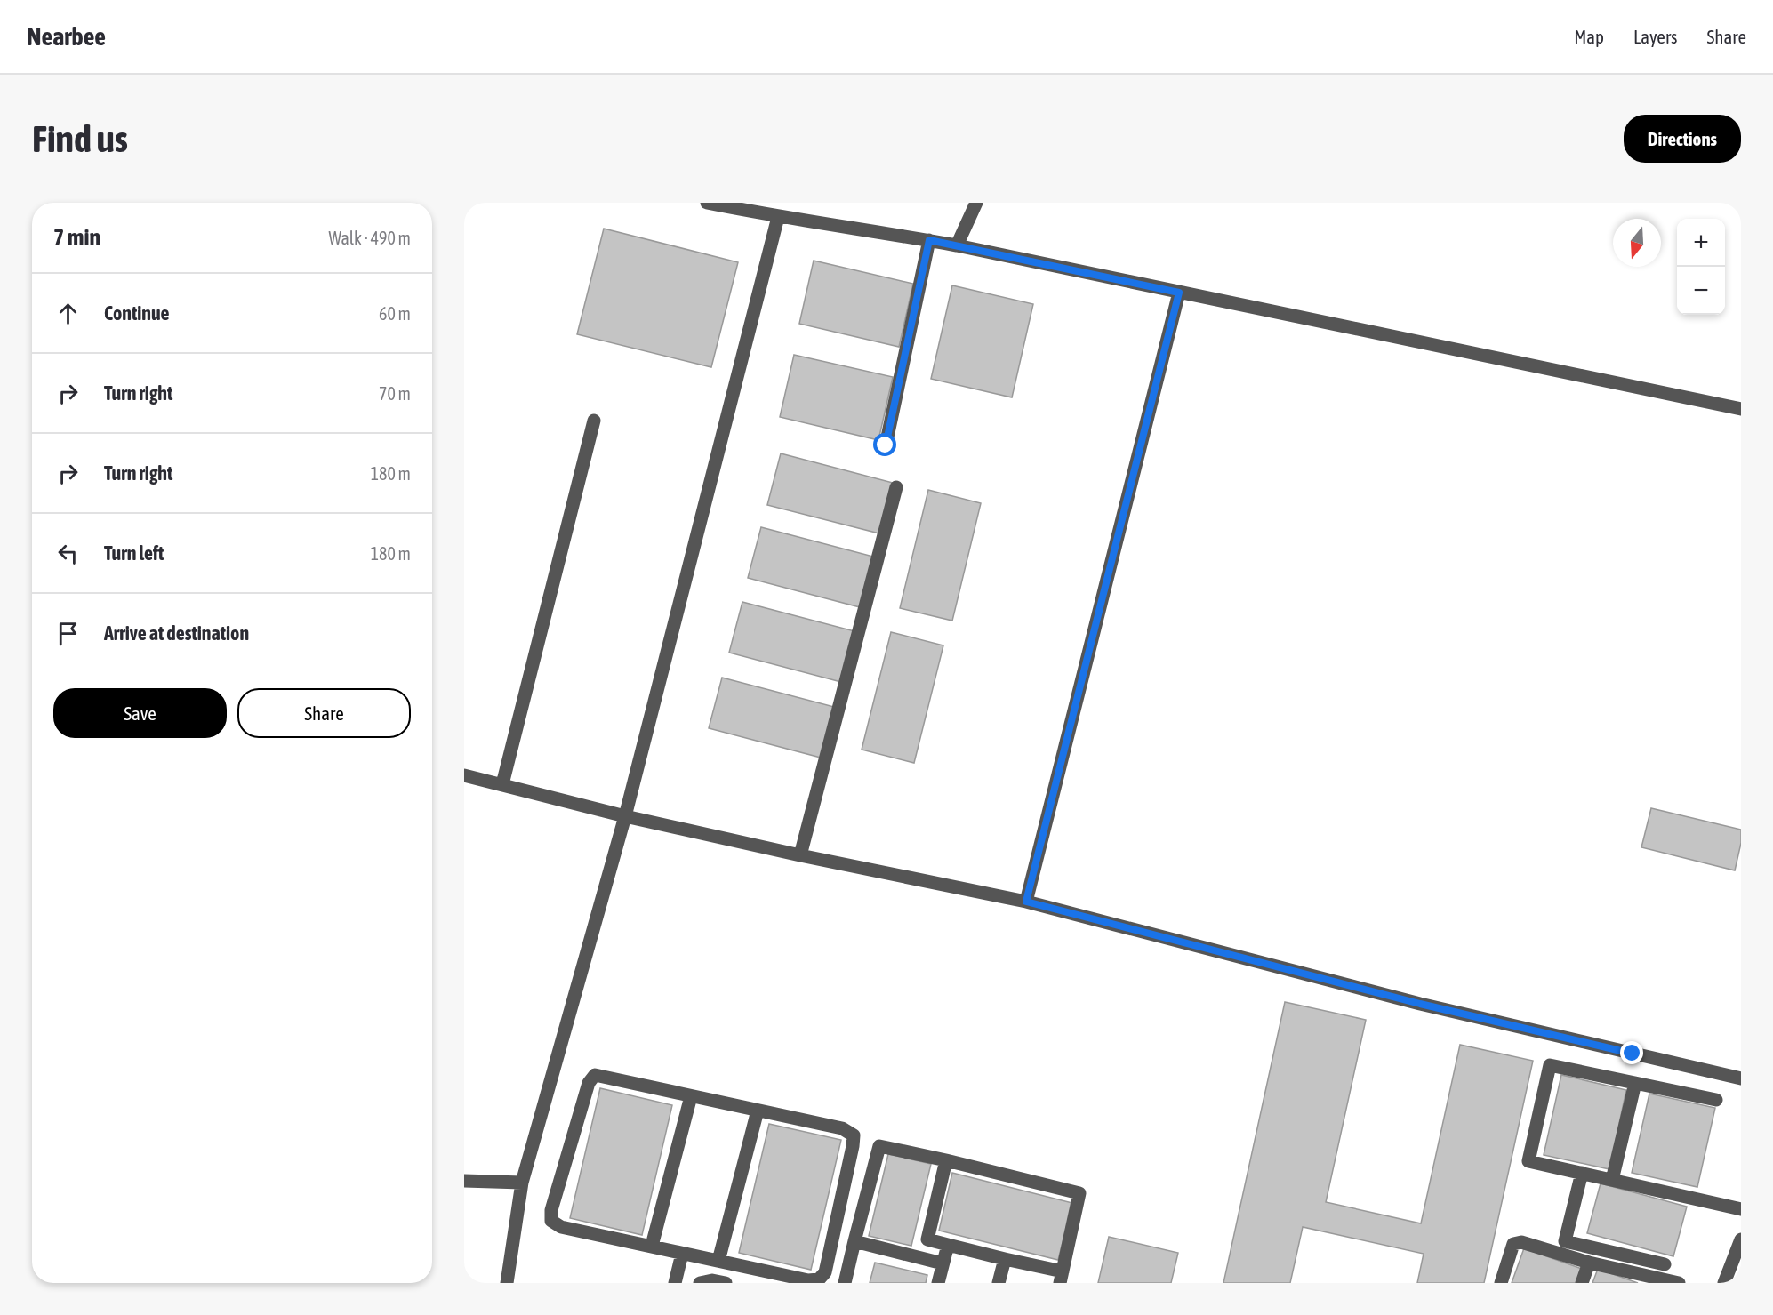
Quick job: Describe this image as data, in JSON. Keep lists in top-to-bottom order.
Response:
{
  "north": "bottom",
  "page": {
    "header": "Nearbee",
    "nav": ["Map", "Layers", "Share"],
    "buttons": [
      "Directions",
      ["Save", "Share"]
    ],
    "title": "Find us",
    "heading": ["7 min", "Walk · 490 m"],
    "map_buttons": ["+", "−"],
    "list": [
      ["Continue", "60 m"],
      ["Turn right", "70 m"],
      ["Turn right", "180 m"],
      ["Turn left", "180 m"],
      "Arrive at destination"
    ]
  }
}
